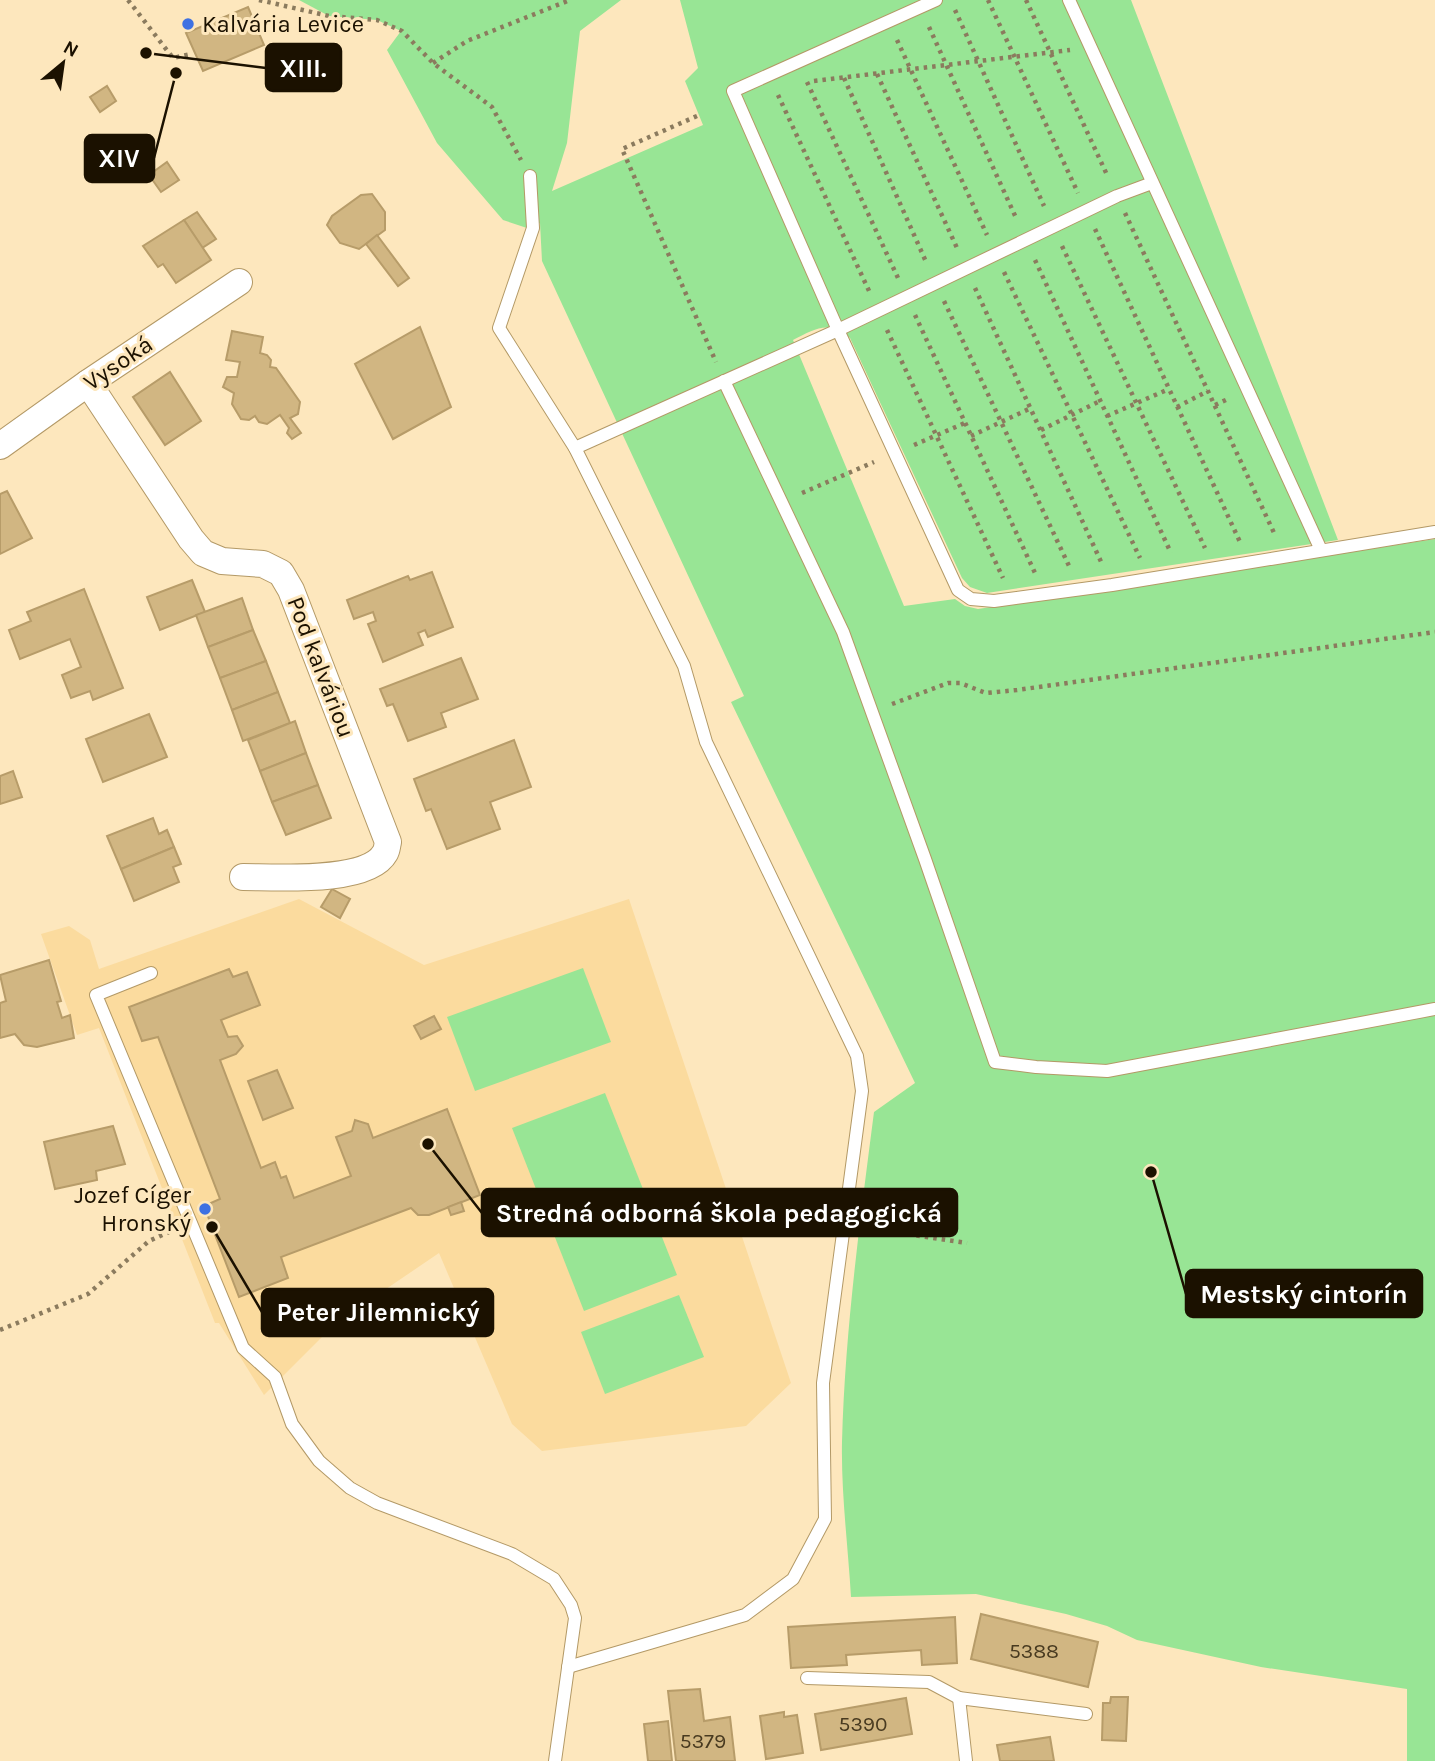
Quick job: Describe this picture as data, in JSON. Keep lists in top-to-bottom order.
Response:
{
  "streets": {
    "street": ["Vysoká", "Pod kalváriou"]
  },
  "crossings": [
    ["Vysoká", "Pod kalváriou"]
  ],
  "places": [
    "Kalvária Levice",
    "XIII.",
    "XIV",
    "Stredná odborná škola pedagogická",
    "Mestský cintorín",
    "Jozef Cíger Hronský",
    "Peter Jilemnický"
  ],
  "house_numbers": ["5388", "5390", "5379"],
  "north": "top right"
}
